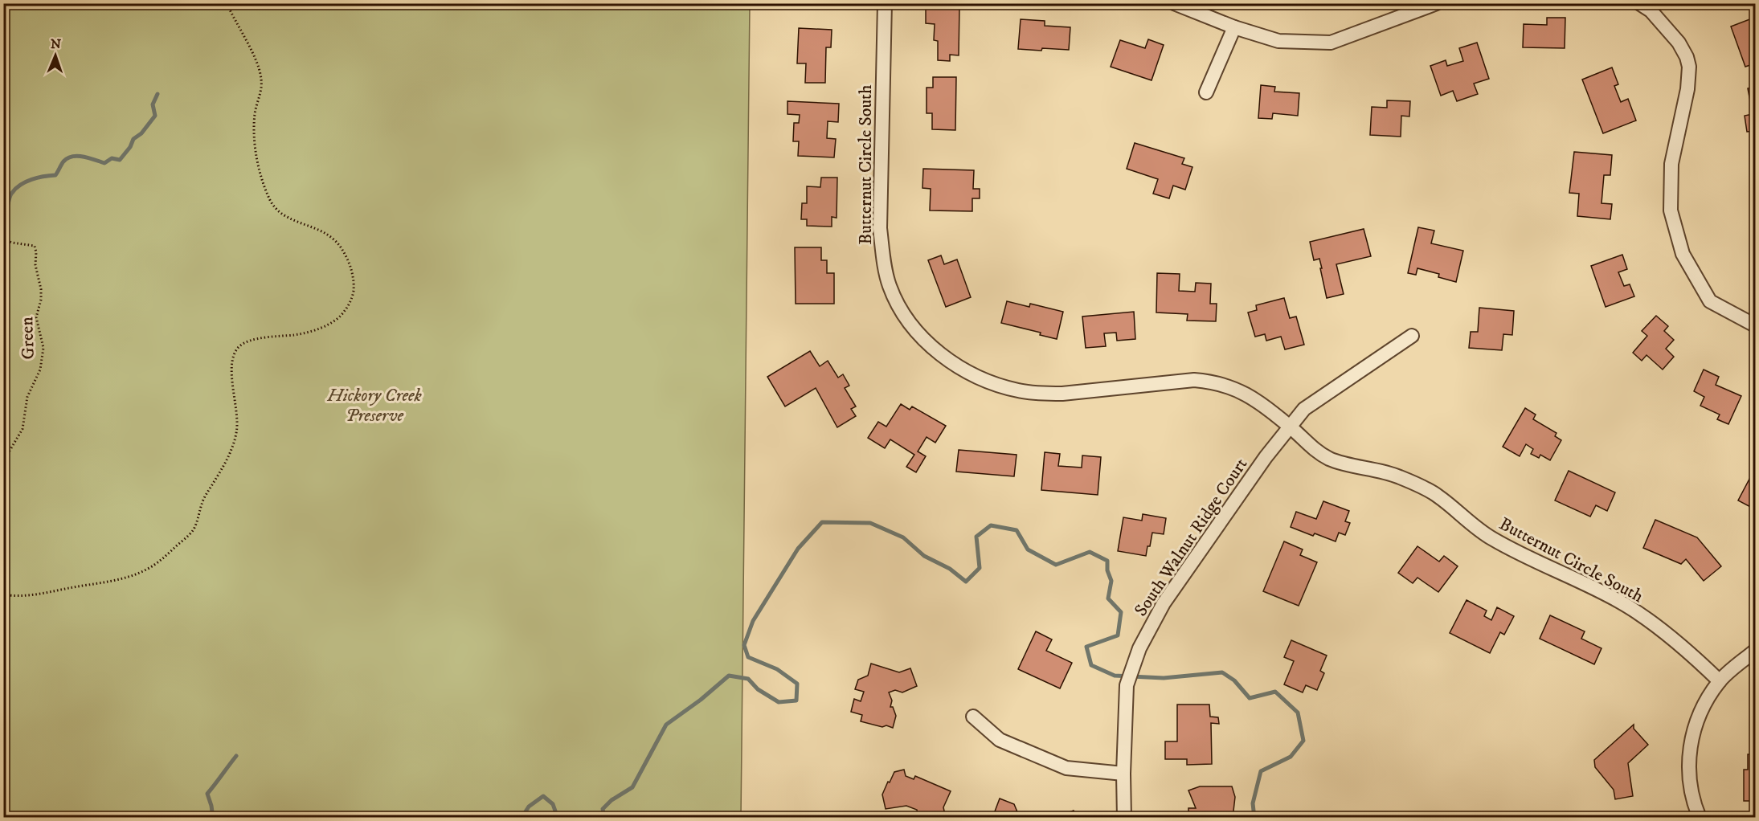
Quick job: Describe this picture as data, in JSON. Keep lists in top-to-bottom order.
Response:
{
  "streets": {
    "street": ["Butternut Circle South", "South Walnut Ridge Court"],
    "path": ["Green"]
  },
  "crossings": [
    ["Butternut Circle South", "South Walnut Ridge Court"]
  ],
  "parks": ["Hickory Creek Preserve"],
  "north": "top"
}
